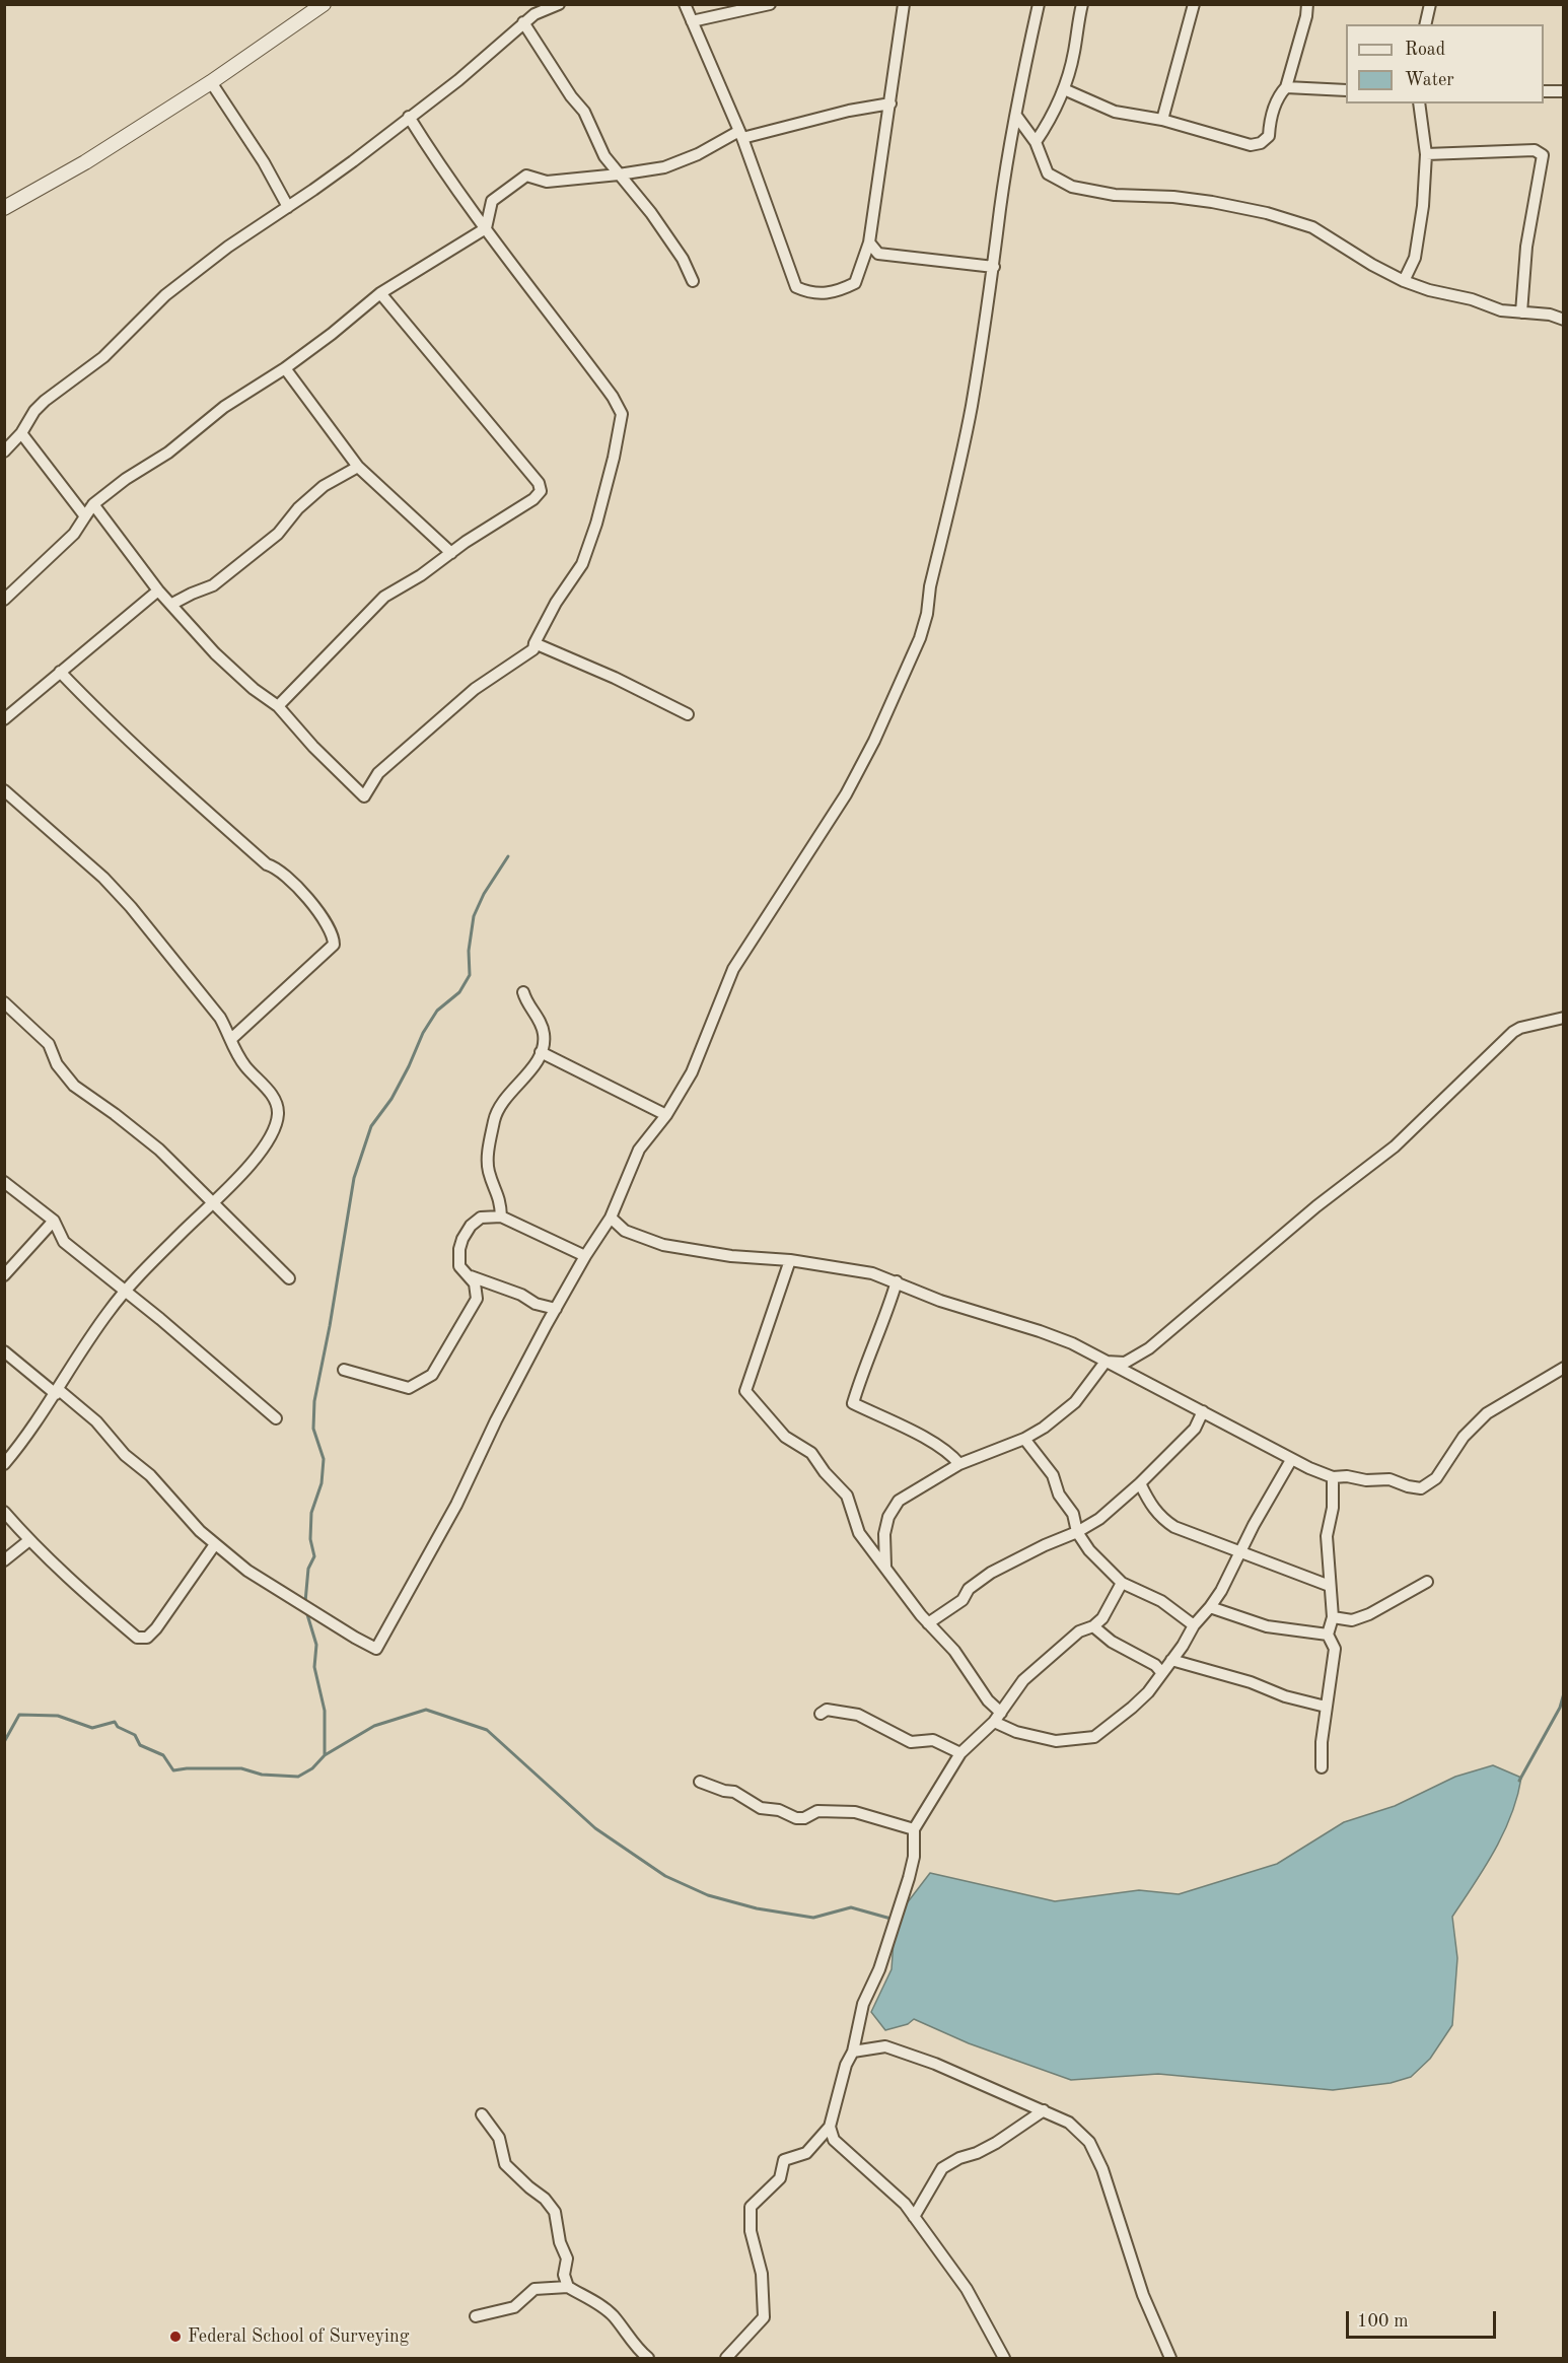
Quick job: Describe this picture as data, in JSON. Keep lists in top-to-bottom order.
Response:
{
  "places": ["Federal School of Surveying"],
  "legend": ["Road", "Water"],
  "scale_bar": "100 m"
}
